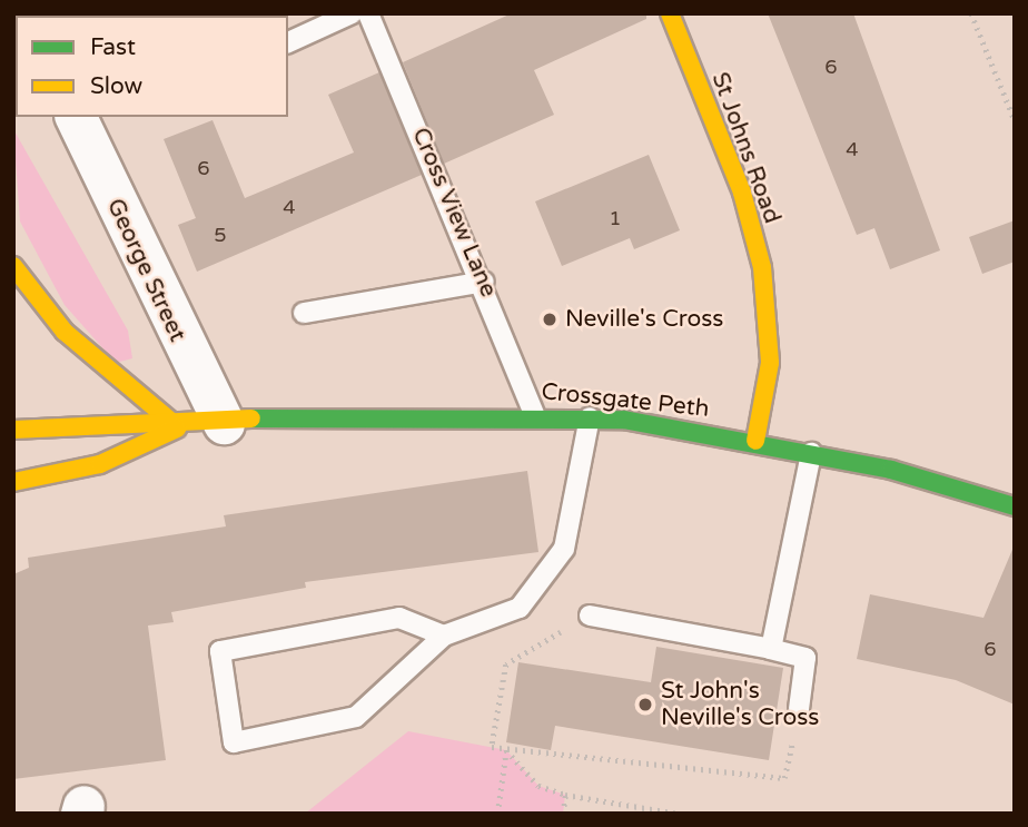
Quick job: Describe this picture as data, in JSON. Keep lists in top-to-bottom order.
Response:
{
  "streets": {
    "main road": ["St Johns Road", "Crossgate Peth"],
    "street": ["George Street"],
    "lane": ["Cross View Lane"]
  },
  "crossings": [
    ["St Johns Road", "Crossgate Peth"],
    ["Cross View Lane", "Crossgate Peth"],
    ["George Street", "Crossgate Peth"]
  ],
  "places": ["Neville's Cross", "St John's Neville's Cross"],
  "house_numbers": [
    "6",
    "4",
    "6",
    "4",
    "1",
    "5",
    "6"
  ],
  "legend": ["Fast", "Slow"]
}
